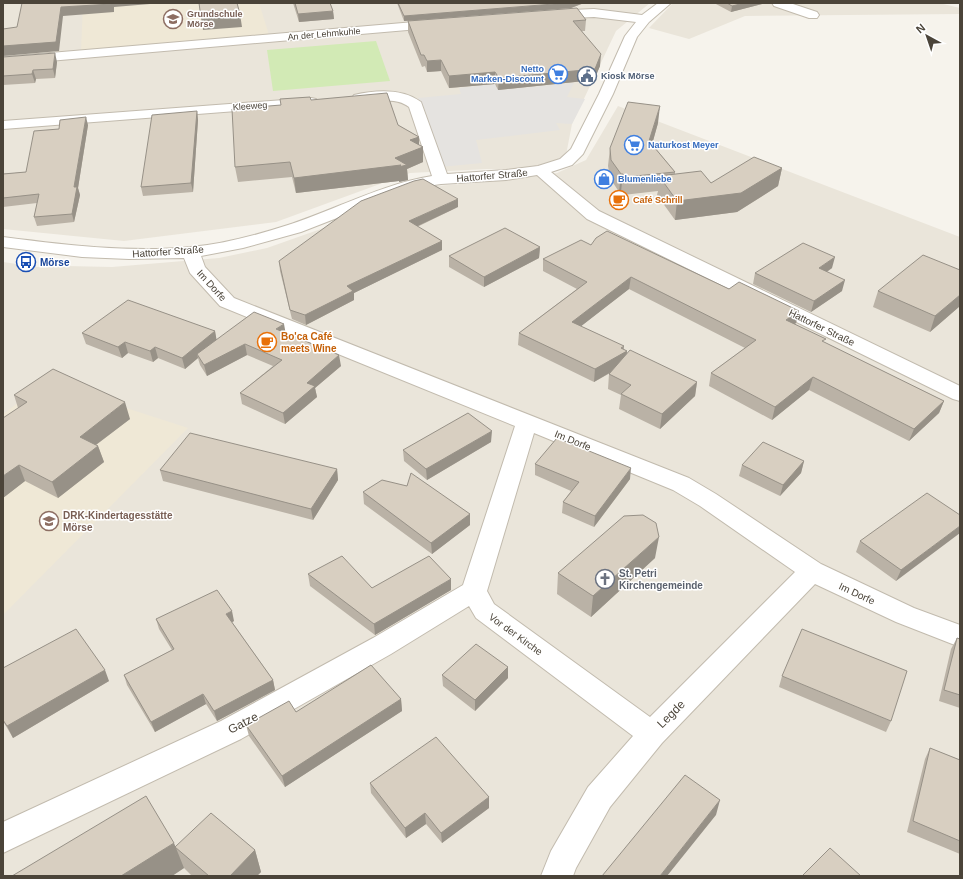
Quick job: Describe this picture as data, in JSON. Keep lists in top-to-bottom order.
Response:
{
  "streets": {
    "street": [
      "An der Lehmkuhle",
      "Kleeweg",
      "Hattorfer Straße",
      "Im Dorfe",
      "Vor der Kirche",
      "Legde",
      "Gatze"
    ]
  },
  "crossings": [
    ["Hattorfer Straße", "Im Dorfe"],
    ["Im Dorfe", "Legde"],
    ["Vor der Kirche", "Legde"],
    ["Vor der Kirche", "Gatze"]
  ],
  "places": {
    "school or university": ["Grundschule Mörse", "DRK-Kindertagesstätte Mörse"],
    "supermarket": ["Netto Marken-Discount", "Naturkost Meyer"],
    "public building": ["Kiosk Mörse"],
    "shop": ["Blumenliebe"],
    "cafe": ["Café Schrill", "Bo'ca Café meets Wine"],
    "bus stop": ["Mörse"],
    "church": ["St. Petri Kirchengemeinde"]
  },
  "north": "top left"
}
